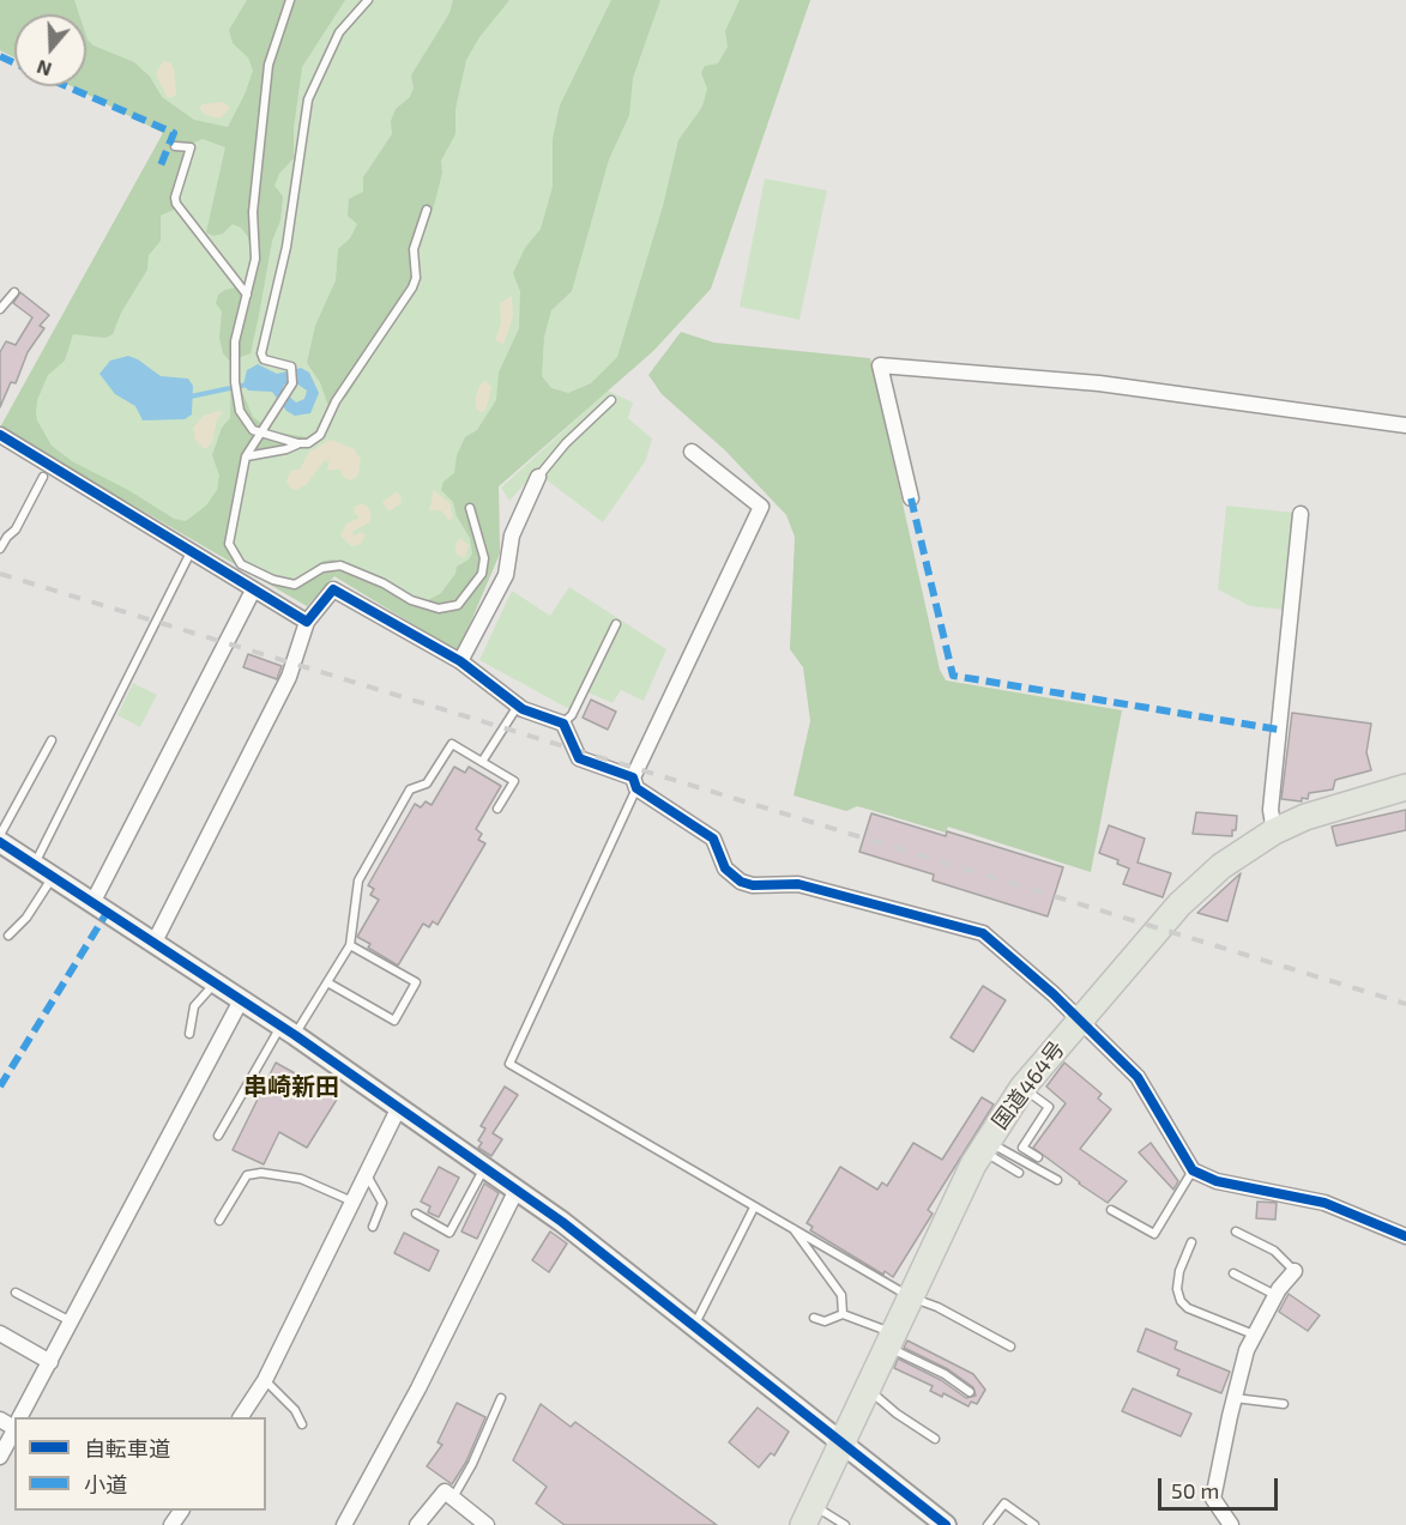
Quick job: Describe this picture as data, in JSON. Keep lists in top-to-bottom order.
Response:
{
  "streets": {
    "highway": ["国道464号"]
  },
  "districts": ["串崎新田"],
  "legend": ["自転車道", "小道"],
  "scale_bar": "50 m",
  "north": "bottom"
}
